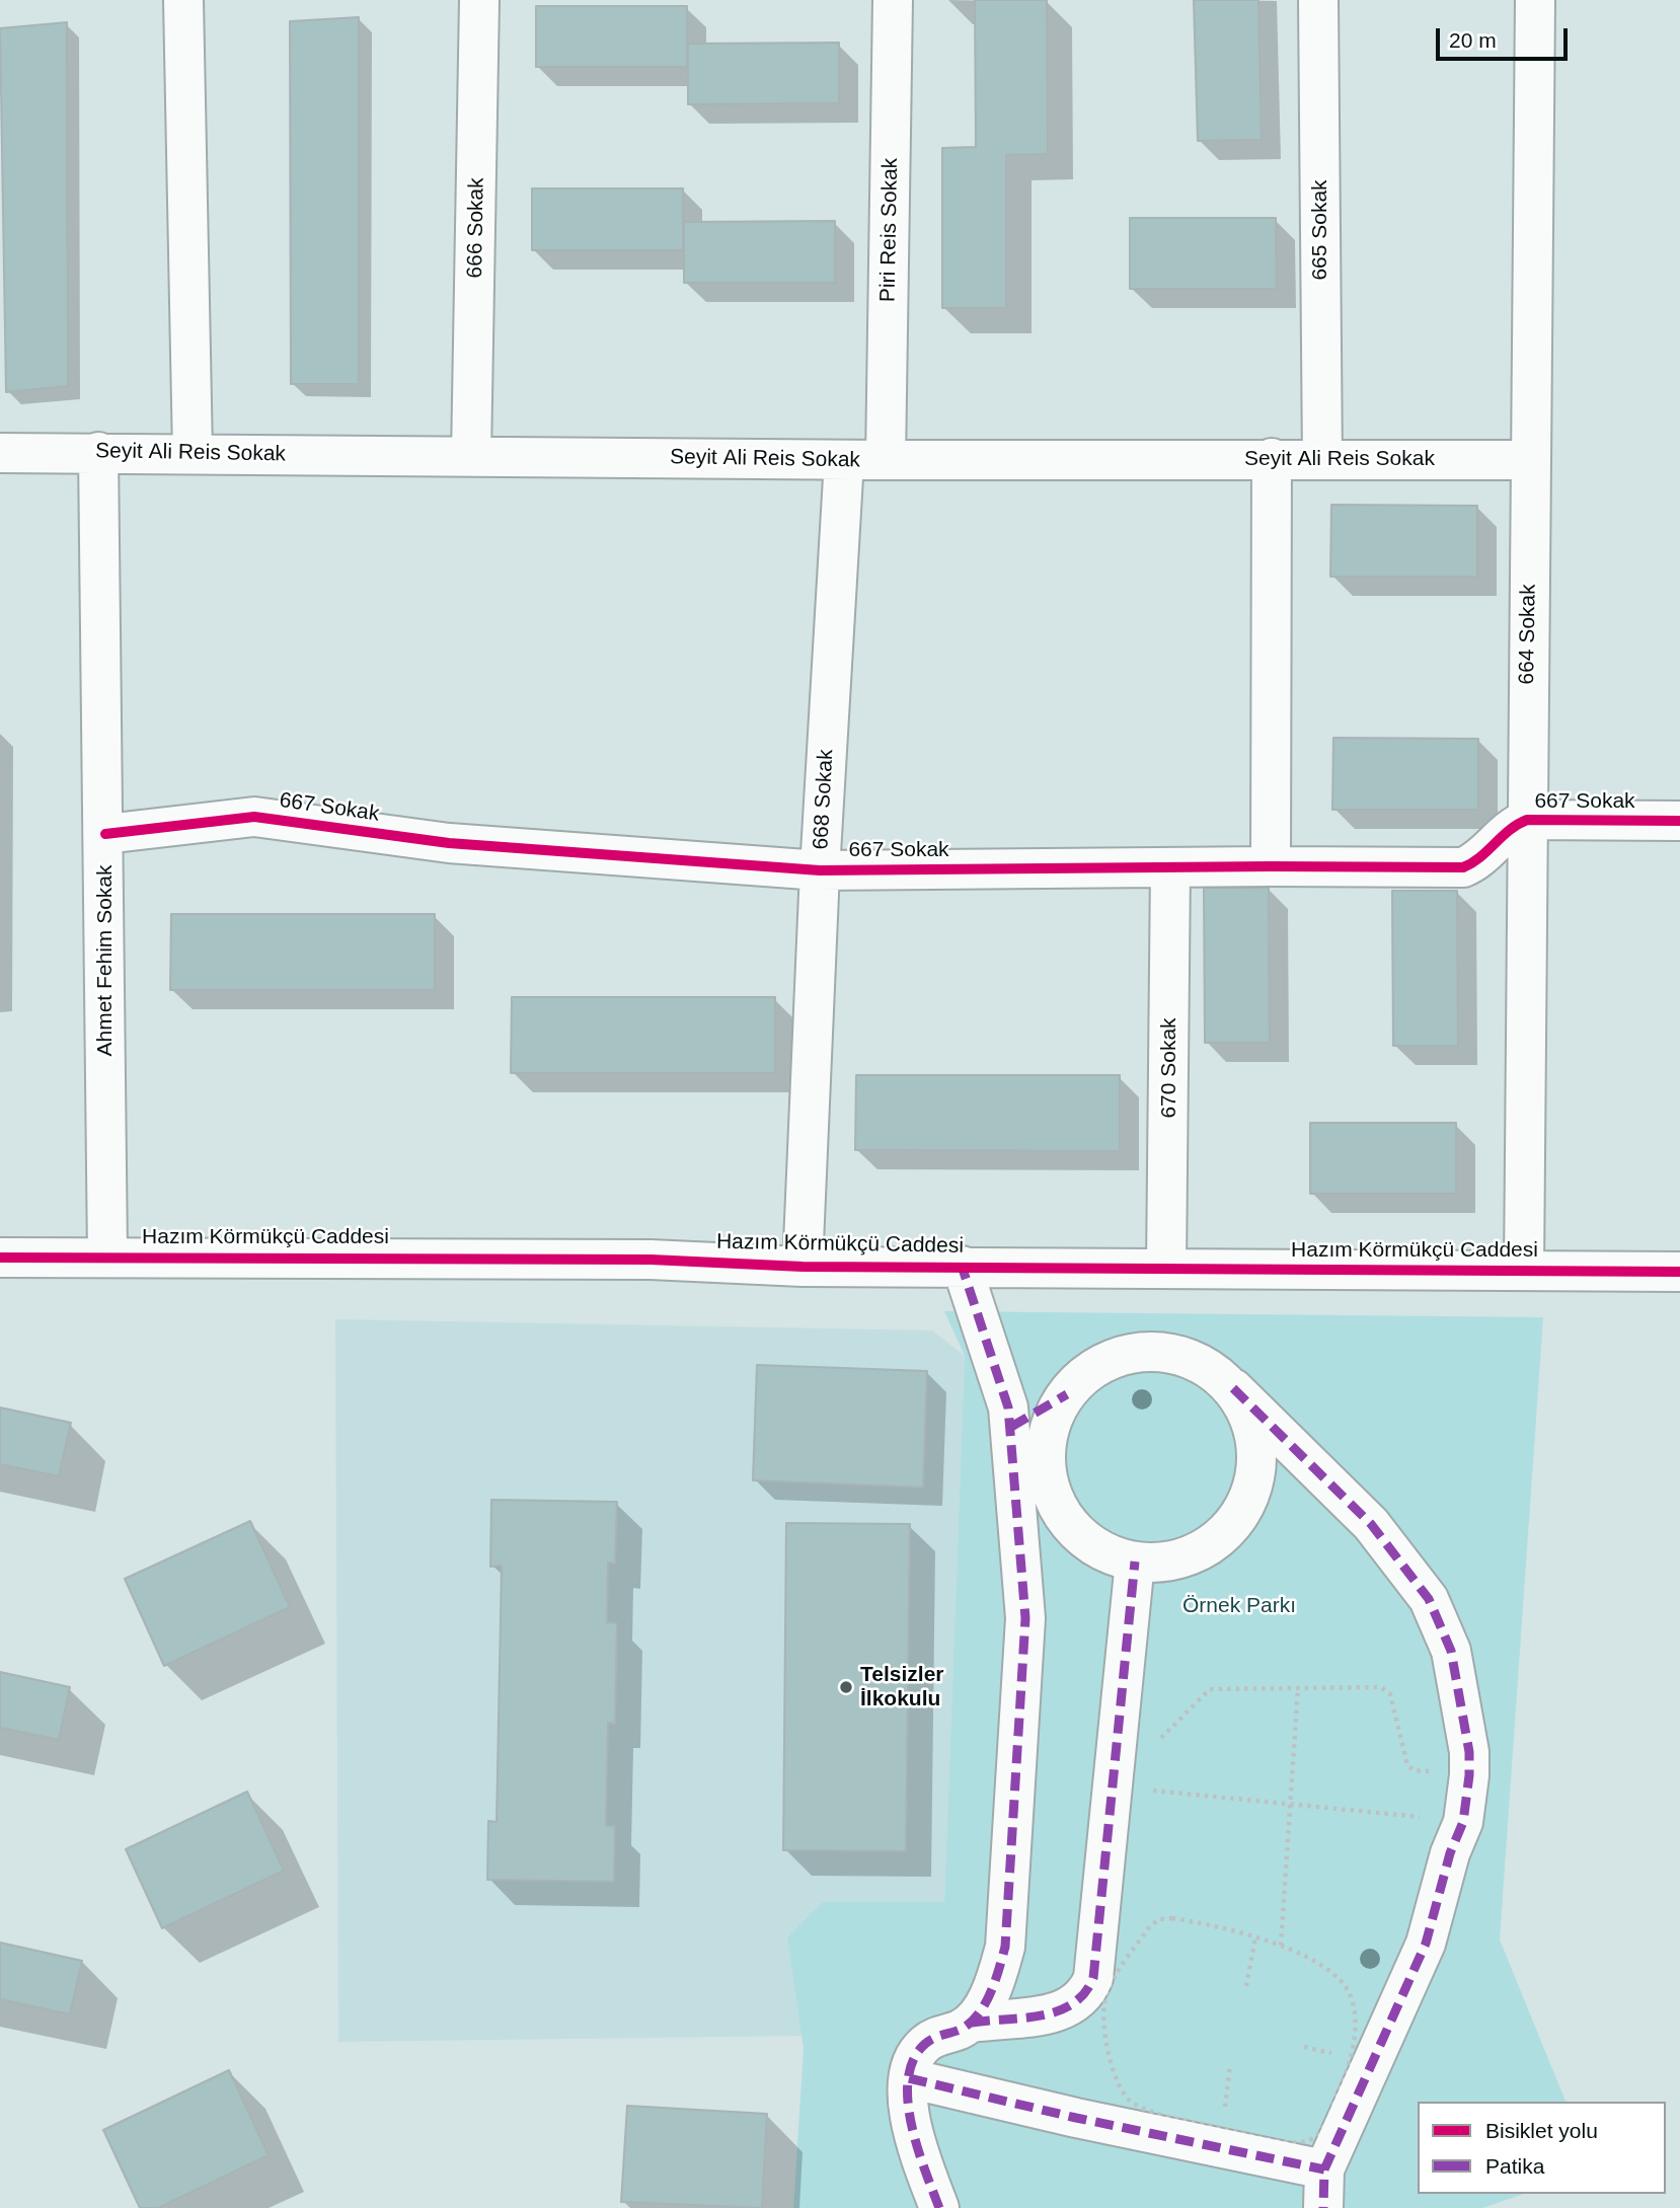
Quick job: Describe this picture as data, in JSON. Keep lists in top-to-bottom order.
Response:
{
  "streets": {
    "street": [
      "666 Sokak",
      "Piri Reis Sokak",
      "665 Sokak",
      "Seyit Ali Reis Sokak",
      "664 Sokak",
      "668 Sokak",
      "667 Sokak",
      "Ahmet Fehim Sokak",
      "670 Sokak",
      "Hazım Körmükçü Caddesi"
    ]
  },
  "crossings": [
    ["666 Sokak", "Seyit Ali Reis Sokak"],
    ["Piri Reis Sokak", "Seyit Ali Reis Sokak"],
    ["665 Sokak", "Seyit Ali Reis Sokak"],
    ["Seyit Ali Reis Sokak", "664 Sokak"],
    ["Seyit Ali Reis Sokak", "668 Sokak"],
    ["Seyit Ali Reis Sokak", "Ahmet Fehim Sokak"],
    ["664 Sokak", "667 Sokak"],
    ["664 Sokak", "Hazım Körmükçü Caddesi"],
    ["668 Sokak", "667 Sokak"],
    ["668 Sokak", "Hazım Körmükçü Caddesi"],
    ["667 Sokak", "Ahmet Fehim Sokak"],
    ["667 Sokak", "670 Sokak"],
    ["Ahmet Fehim Sokak", "Hazım Körmükçü Caddesi"],
    ["670 Sokak", "Hazım Körmükçü Caddesi"]
  ],
  "parks": ["Örnek Parkı"],
  "places": ["Telsizler İlkokulu"],
  "legend": ["Bisiklet yolu", "Patika"],
  "scale_bar": "20 m"
}
